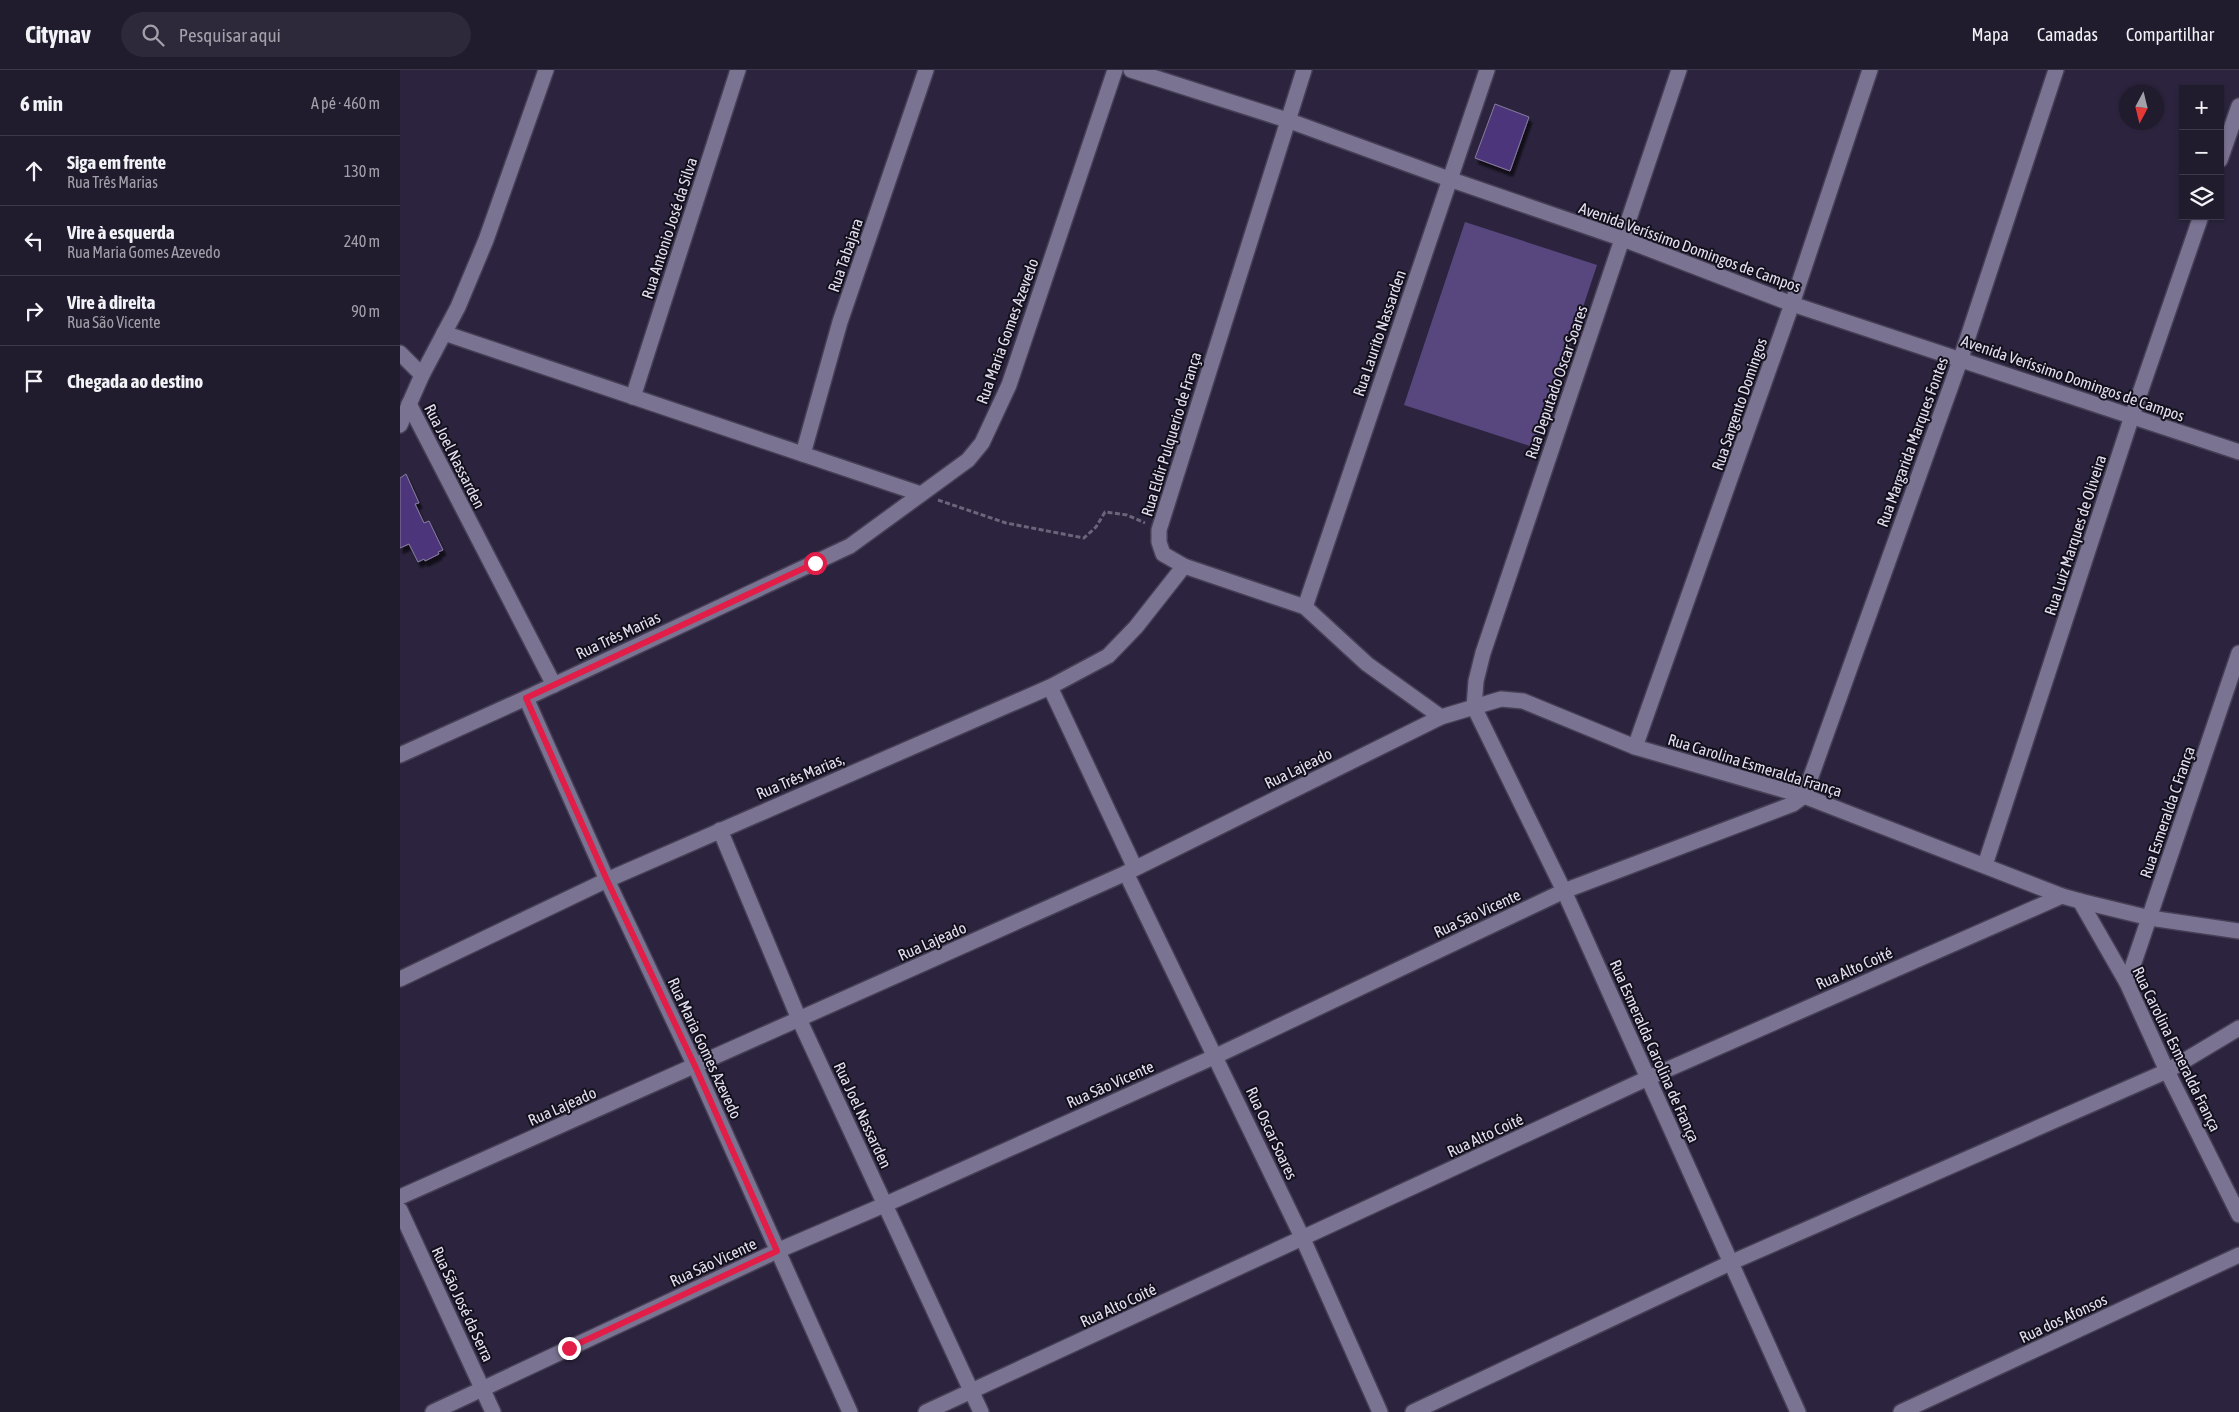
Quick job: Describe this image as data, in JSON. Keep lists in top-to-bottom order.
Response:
{
  "streets": {
    "street": [
      "Rua Antonio José da Silva",
      "Avenida Veríssimo Domingos de Campos",
      "Rua Tabajara",
      "Rua Maria Gomes Azevedo",
      "Rua Laurito Nassarden",
      "Rua Deputado Oscar Soares",
      "Rua Sargento Domingos",
      "Rua Eldir Pulquerio de França",
      "Rua Margarida Marques Fontes",
      "Rua Joel Nassarden",
      "Rua Luiz Marques de Oliveira",
      "Rua Três Marias",
      "Rua Carolina Esmeralda França",
      "Rua Lajeado",
      "Rua Três Marias,",
      "Rua Esmeralda C França",
      "Rua São Vicente",
      "Rua Alto Coité",
      "Rua Esmeralda Carolina de França",
      "Rua Oscar Soares",
      "Rua São José da Serra",
      "Rua dos Afonsos"
    ]
  },
  "crossings": [
    ["Avenida Veríssimo Domingos de Campos", "Rua Laurito Nassarden"],
    ["Avenida Veríssimo Domingos de Campos", "Rua Deputado Oscar Soares"],
    ["Avenida Veríssimo Domingos de Campos", "Rua Sargento Domingos"],
    ["Avenida Veríssimo Domingos de Campos", "Rua Eldir Pulquerio de França"],
    ["Avenida Veríssimo Domingos de Campos", "Rua Margarida Marques Fontes"],
    ["Avenida Veríssimo Domingos de Campos", "Rua Luiz Marques de Oliveira"],
    ["Rua Maria Gomes Azevedo", "Rua Três Marias"],
    ["Rua Maria Gomes Azevedo", "Rua Lajeado"],
    ["Rua Maria Gomes Azevedo", "Rua Três Marias,"],
    ["Rua Maria Gomes Azevedo", "Rua São Vicente"],
    ["Rua Laurito Nassarden", "Rua Eldir Pulquerio de França"],
    ["Rua Deputado Oscar Soares", "Rua Carolina Esmeralda França"],
    ["Rua Deputado Oscar Soares", "Rua Lajeado"],
    ["Rua Deputado Oscar Soares", "Rua Esmeralda Carolina de França"],
    ["Rua Sargento Domingos", "Rua Carolina Esmeralda França"],
    ["Rua Eldir Pulquerio de França", "Rua Lajeado"],
    ["Rua Eldir Pulquerio de França", "Rua Três Marias,"],
    ["Rua Margarida Marques Fontes", "Rua Carolina Esmeralda França"],
    ["Rua Margarida Marques Fontes", "Rua São Vicente"],
    ["Rua Joel Nassarden", "Rua Três Marias"],
    ["Rua Joel Nassarden", "Rua Lajeado"],
    ["Rua Joel Nassarden", "Rua Três Marias,"],
    ["Rua Joel Nassarden", "Rua São Vicente"],
    ["Rua Joel Nassarden", "Rua Alto Coité"],
    ["Rua Luiz Marques de Oliveira", "Rua Carolina Esmeralda França"],
    ["Rua Carolina Esmeralda França", "Rua Lajeado"],
    ["Rua Carolina Esmeralda França", "Rua Esmeralda C França"],
    ["Rua Carolina Esmeralda França", "Rua São Vicente"],
    ["Rua Carolina Esmeralda França", "Rua Alto Coité"],
    ["Rua Carolina Esmeralda França", "Rua Esmeralda Carolina de França"],
    ["Rua Lajeado", "Rua Esmeralda Carolina de França"],
    ["Rua Lajeado", "Rua Oscar Soares"],
    ["Rua Três Marias,", "Rua Oscar Soares"],
    ["Rua São Vicente", "Rua Esmeralda Carolina de França"],
    ["Rua São Vicente", "Rua Oscar Soares"],
    ["Rua São Vicente", "Rua São José da Serra"],
    ["Rua Alto Coité", "Rua Esmeralda Carolina de França"],
    ["Rua Alto Coité", "Rua Oscar Soares"]
  ],
  "north": "bottom",
  "page": {
    "header": "Citynav",
    "search": "Pesquisar aqui",
    "nav": ["Mapa", "Camadas", "Compartilhar"],
    "heading": ["6 min", "A pé · 460 m"],
    "map_buttons": ["+", "−"],
    "list": [
      ["Siga em frente", "Rua Três Marias", "130 m"],
      ["Vire à esquerda", "Rua Maria Gomes Azevedo", "240 m"],
      ["Vire à direita", "Rua São Vicente", "90 m"],
      "Chegada ao destino"
    ]
  }
}
